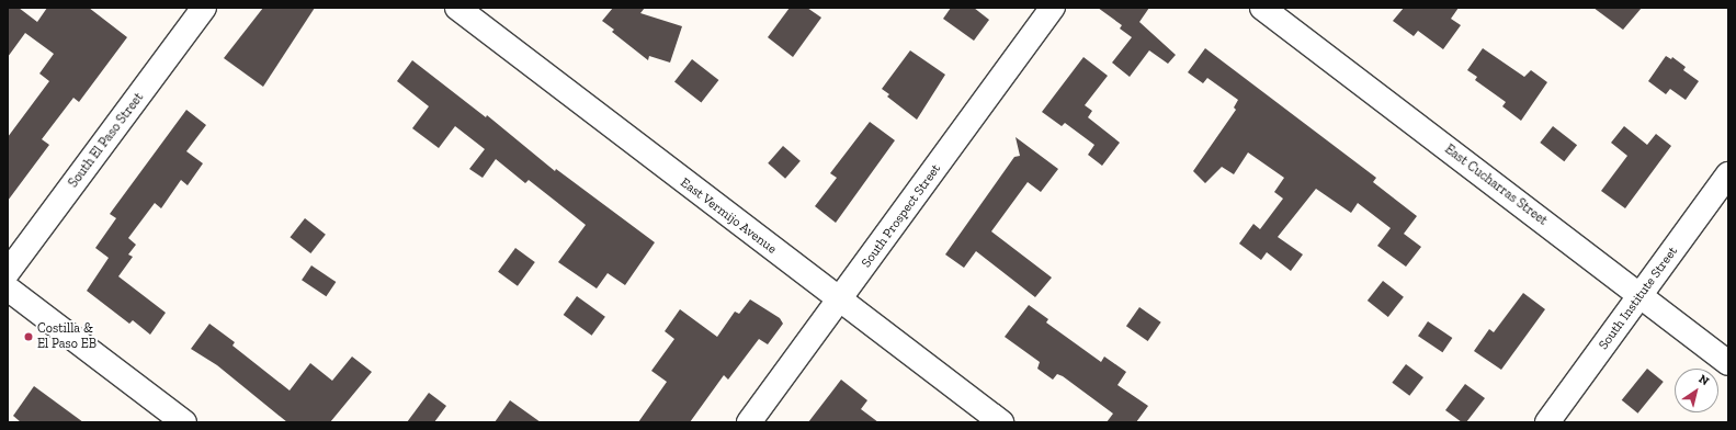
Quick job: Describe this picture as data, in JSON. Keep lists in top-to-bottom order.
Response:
{
  "streets": {
    "street": [
      "South El Paso Street",
      "East Cucharras Street",
      "East Vermijo Avenue",
      "South Prospect Street",
      "South Institute Street"
    ]
  },
  "crossings": [
    ["East Cucharras Street", "South Institute Street"],
    ["East Vermijo Avenue", "South Prospect Street"]
  ],
  "places": ["Costilla & El Paso EB"],
  "north": "top right"
}
